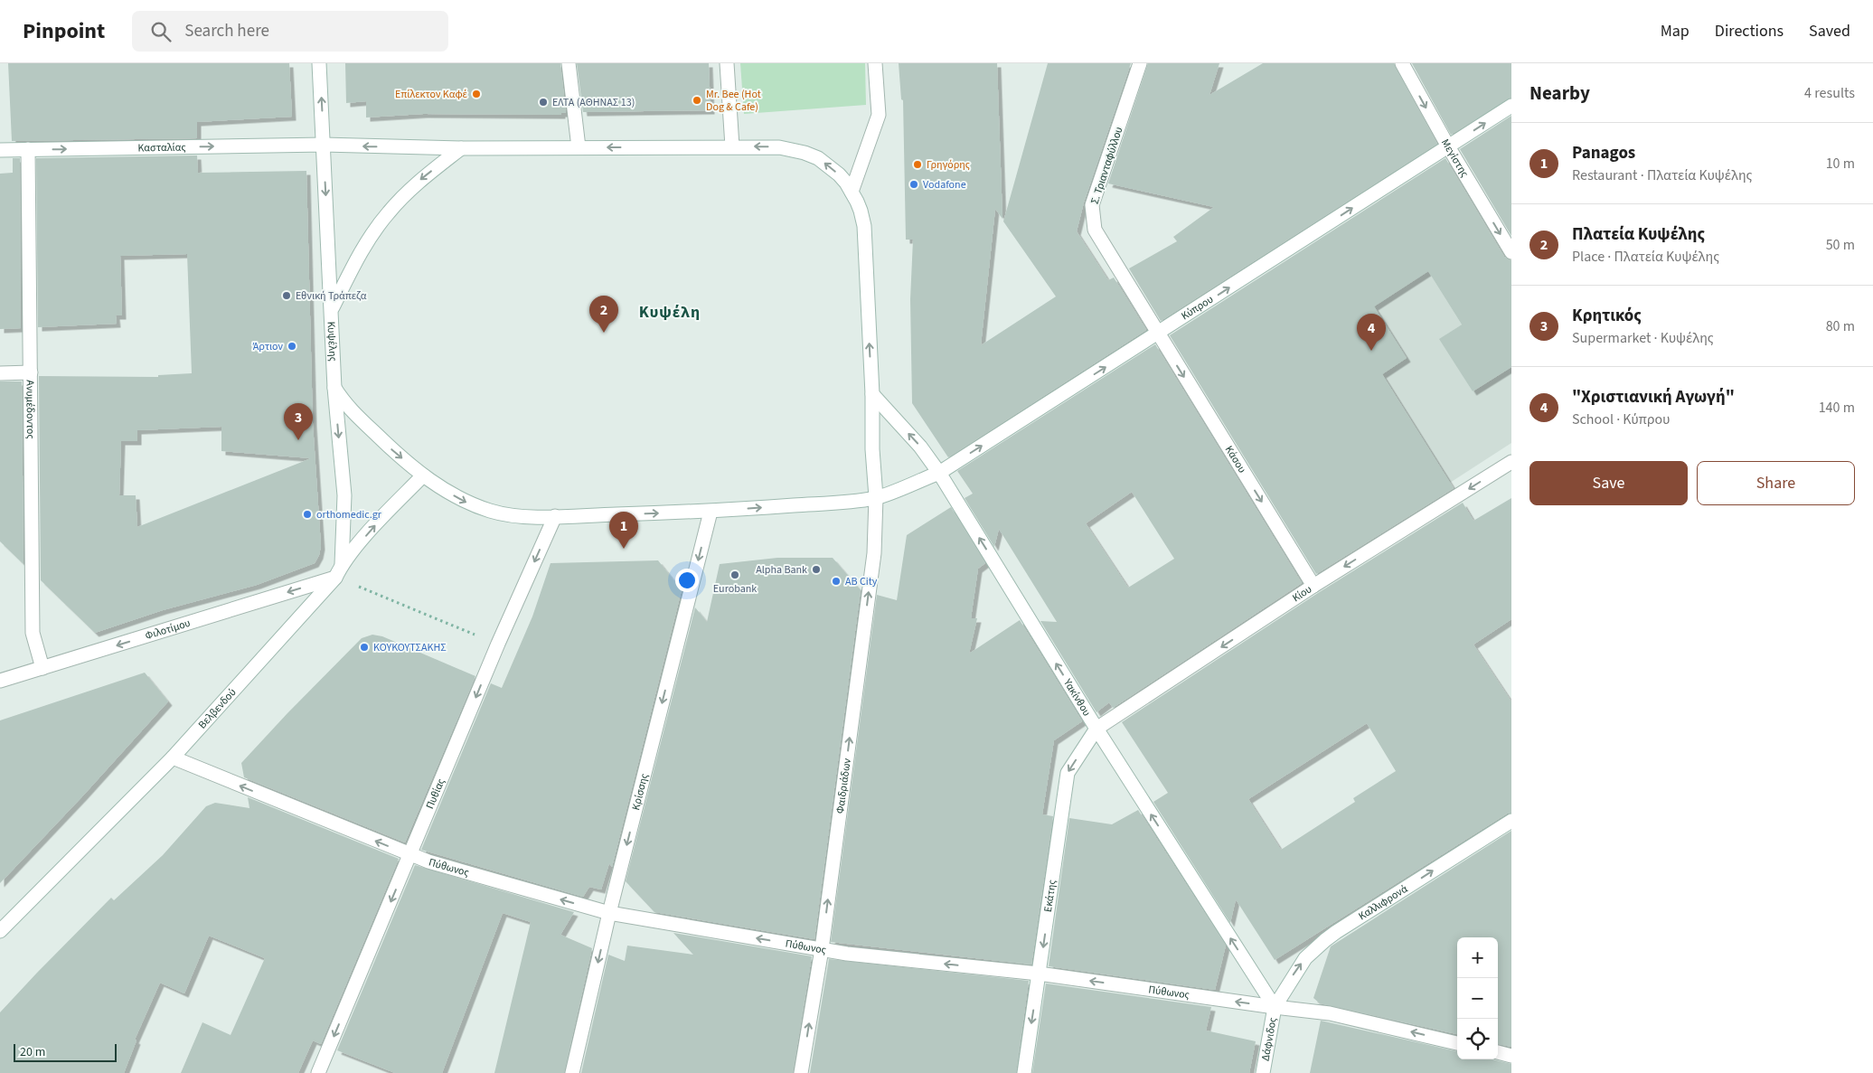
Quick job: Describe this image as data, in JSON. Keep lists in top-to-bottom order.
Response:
{
  "streets": {
    "street": [
      "Κασταλίας",
      "Μεγίστης",
      "Σ. Τριανταφύλλου",
      "Κύπρου",
      "Κυψέλης",
      "Ανυμέδοντος",
      "Κάσου",
      "Κίου",
      "Φιλοτίμου",
      "Υακίνθου",
      "Βελβενδού",
      "Φαιδριάδων",
      "Κρίσσης",
      "Πυθίας",
      "Πύθωνος",
      "Εκάτης",
      "Καλλιφρονά",
      "Δάφνιδος"
    ]
  },
  "crossings": [
    ["Κασταλίας", "Κυψέλης"],
    ["Κασταλίας", "Ανυμέδοντος"],
    ["Κασταλίας", "Φαιδριάδων"],
    ["Μεγίστης", "Κύπρου"],
    ["Σ. Τριανταφύλλου", "Κύπρου"],
    ["Σ. Τριανταφύλλου", "Κάσου"],
    ["Κύπρου", "Κυψέλης"],
    ["Κύπρου", "Κάσου"],
    ["Κύπρου", "Υακίνθου"],
    ["Κύπρου", "Βελβενδού"],
    ["Κύπρου", "Φαιδριάδων"],
    ["Κύπρου", "Κρίσσης"],
    ["Κύπρου", "Πυθίας"],
    ["Κυψέλης", "Βελβενδού"],
    ["Ανυμέδοντος", "Φιλοτίμου"],
    ["Κάσου", "Κίου"],
    ["Κίου", "Υακίνθου"],
    ["Κίου", "Εκάτης"],
    ["Φιλοτίμου", "Βελβενδού"],
    ["Υακίνθου", "Φαιδριάδων"],
    ["Υακίνθου", "Πύθωνος"],
    ["Υακίνθου", "Εκάτης"],
    ["Υακίνθου", "Καλλιφρονά"],
    ["Υακίνθου", "Δάφνιδος"],
    ["Βελβενδού", "Πύθωνος"],
    ["Φαιδριάδων", "Πύθωνος"],
    ["Κρίσσης", "Πύθωνος"],
    ["Πυθίας", "Πύθωνος"],
    ["Πύθωνος", "Εκάτης"],
    ["Πύθωνος", "Καλλιφρονά"],
    ["Πύθωνος", "Δάφνιδος"],
    ["Καλλιφρονά", "Δάφνιδος"]
  ],
  "one_way": [
    "Μεγίστης",
    "Κύπρου",
    "Κάσου",
    "Κίου",
    "Φιλοτίμου",
    "Υακίνθου",
    "Φαιδριάδων",
    "Κρίσσης",
    "Πυθίας",
    "Πύθωνος",
    "Εκάτης",
    "Καλλιφρονά"
  ],
  "districts": ["Κυψέλη"],
  "places": [
    "Επίλεκτον Καφέ",
    "Mr. Bee (Hot Dog & Cafe)",
    "ΕΛΤΑ (ΑΘΗΝΑΣ 13)",
    "Γρηγόρης",
    "Vodafone",
    "Εθνική Τράπεζα",
    "Άρτιον",
    "orthomedic.gr",
    "Alpha Bank",
    "Eurobank",
    "AB City",
    "ΚΟΥΚΟΥΤΣΑΚΗΣ"
  ],
  "scale_bar": "20 m",
  "page": {
    "header": "Pinpoint",
    "search": "Search here",
    "nav": ["Map", "Directions", "Saved"],
    "heading": ["Nearby", "4 results"],
    "list": [
      {
        "mark": "1",
        "name": "Panagos",
        "note": "Restaurant · Πλατεία Κυψέλης",
        "value": "10 m"
      },
      {
        "mark": "2",
        "name": "Πλατεία Κυψέλης",
        "note": "Place · Πλατεία Κυψέλης",
        "value": "50 m"
      },
      {
        "mark": "3",
        "name": "Κρητικός",
        "note": "Supermarket · Κυψέλης",
        "value": "80 m"
      },
      {
        "mark": "4",
        "name": "\"Χριστιανική Αγωγή\"",
        "note": "School · Κύπρου",
        "value": "140 m"
      }
    ],
    "pins": [
      "2",
      "4",
      "3",
      "1"
    ],
    "buttons": ["Save", "Share"],
    "map_buttons": ["+", "−"],
    "scale": "20 m"
  }
}
